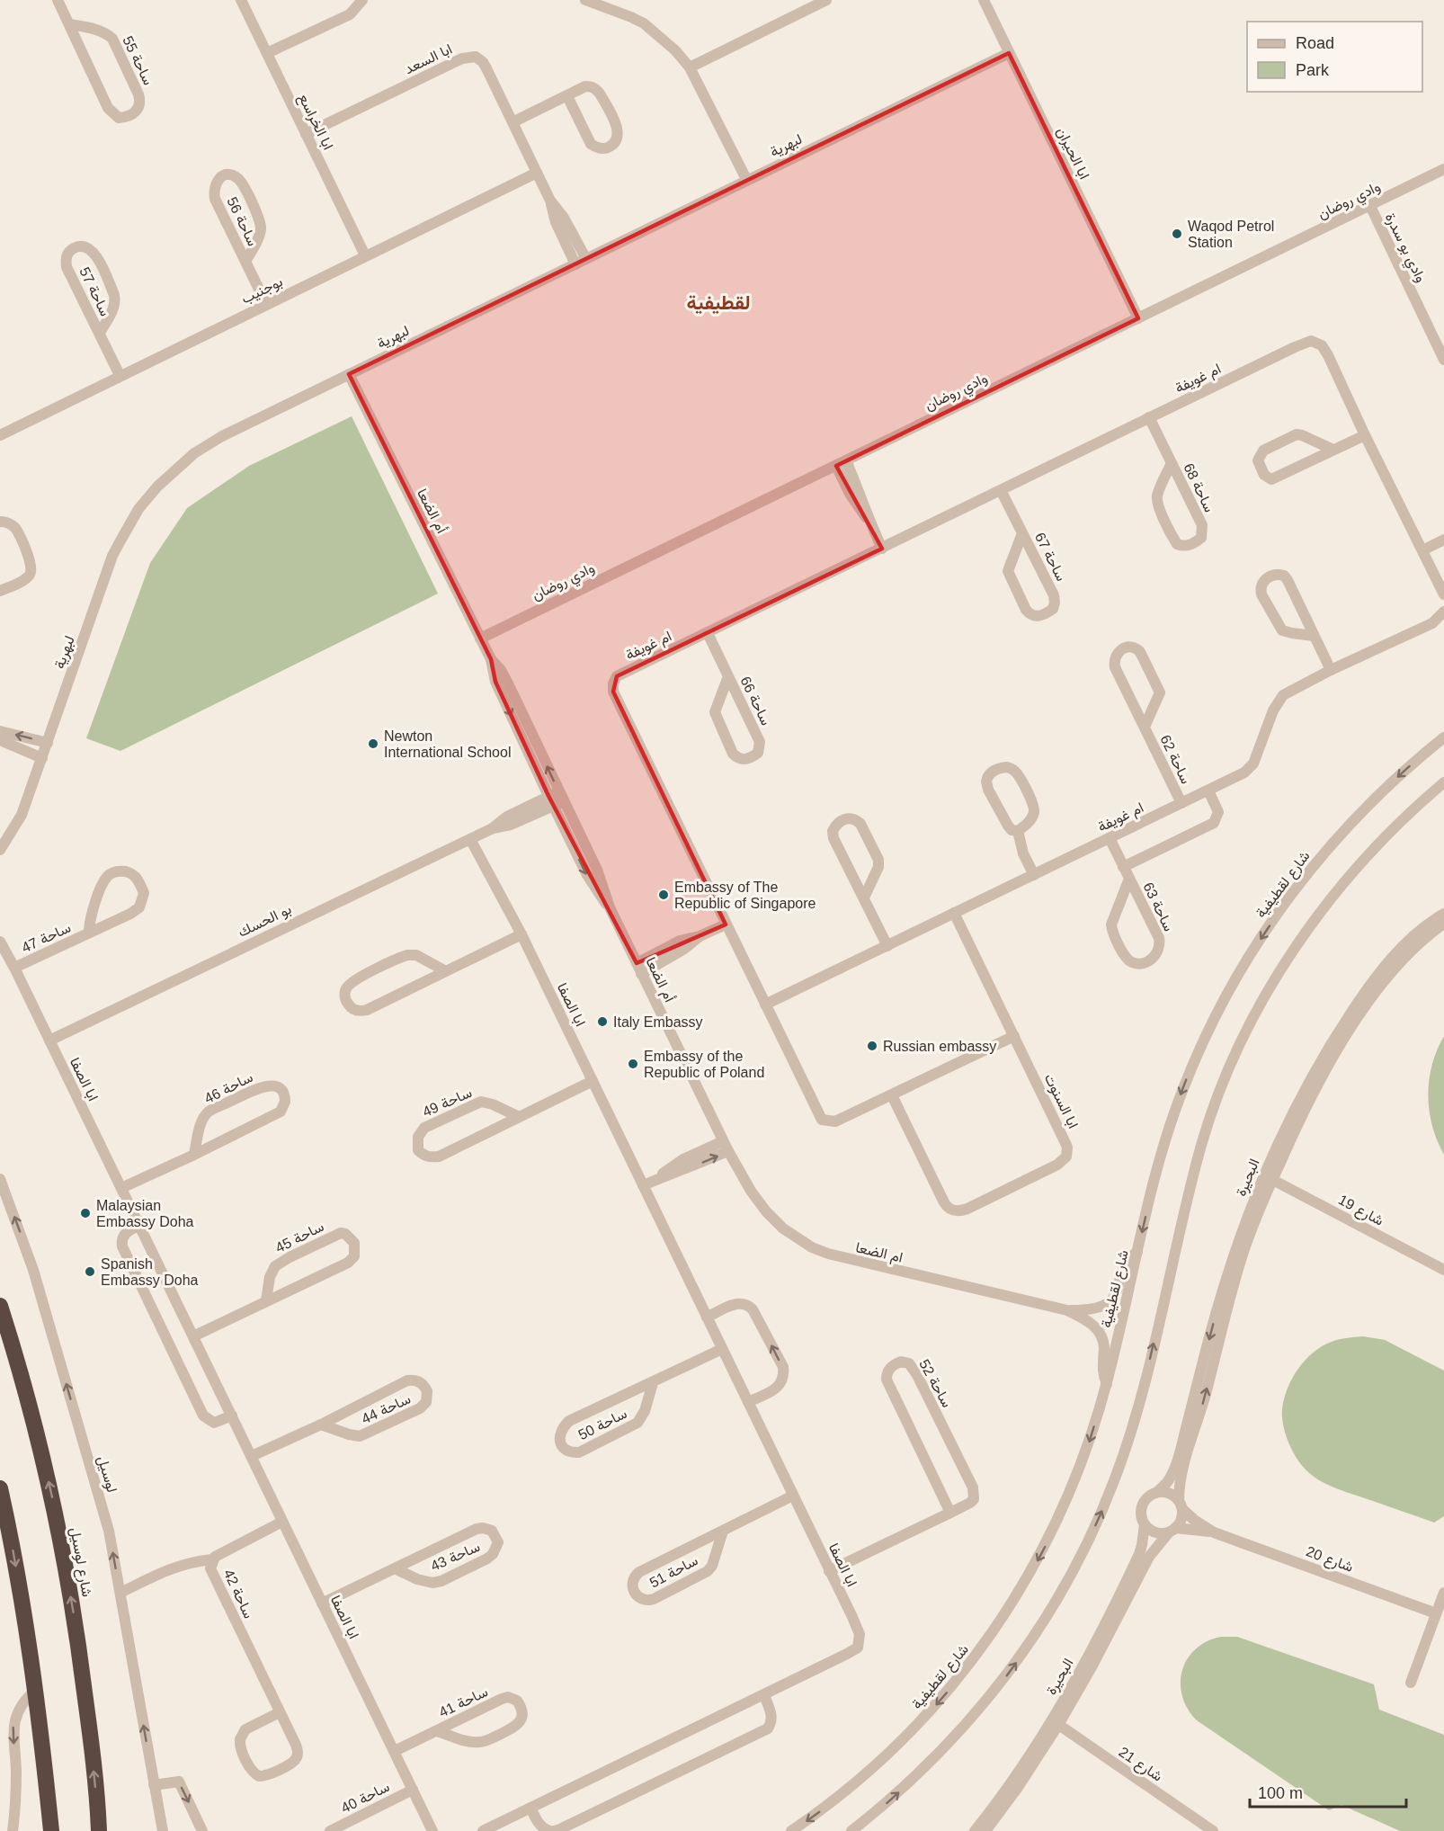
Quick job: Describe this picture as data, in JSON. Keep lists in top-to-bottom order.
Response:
{
  "streets": {
    "highway": ["شارع لوسيل"],
    "street": [
      "ابا السعد",
      "ساحة 55",
      "ابا الخراسع",
      "لبهرية",
      "ابا الحيران",
      "وادي روضان",
      "ساحة 56",
      "وادي بو سدرة",
      "بوجنيب",
      "ساحة 57",
      "ام غويفة",
      "ساحة 68",
      "أم الضعا",
      "ساحة 67",
      "ساحة 66",
      "ساحة 62",
      "شارع لقطيفية",
      "ساحة 63",
      "بو الحسك",
      "ساحة 47",
      "ابا الصفا",
      "ساحة 46",
      "ابا السنوت",
      "ساحة 49",
      "البحيرة",
      "شارع 19",
      "ساحة 45",
      "ام الضعا",
      "ساحة 52",
      "ساحة 44",
      "ساحة 50",
      "لوسيل",
      "ساحة 43",
      "شارع 20",
      "ساحة 51",
      "ساحة 42",
      "ساحة 41",
      "شارع 21",
      "ساحة 40"
    ]
  },
  "crossings": [
    ["ابا السعد", "ابا الخراسع"],
    ["ابا السعد", "لبهرية"],
    ["ابا السعد", "بوجنيب"],
    ["ابا الخراسع", "بوجنيب"],
    ["لبهرية", "ابا الحيران"],
    ["لبهرية", "أم الضعا"],
    ["ابا الحيران", "وادي روضان"],
    ["وادي روضان", "وادي بو سدرة"],
    ["وادي روضان", "أم الضعا"],
    ["ساحة 56", "بوجنيب"],
    ["بوجنيب", "ساحة 57"],
    ["ام غويفة", "ساحة 68"],
    ["ام غويفة", "ساحة 67"],
    ["ام غويفة", "ساحة 66"],
    ["ام غويفة", "ساحة 62"],
    ["ام غويفة", "ساحة 63"],
    ["ام غويفة", "ابا السنوت"],
    ["أم الضعا", "بو الحسك"],
    ["أم الضعا", "ام الضعا"],
    ["شارع لقطيفية", "ام الضعا"],
    ["بو الحسك", "ابا الصفا"],
    ["ساحة 47", "ابا الصفا"],
    ["ابا الصفا", "ساحة 46"],
    ["ابا الصفا", "ساحة 49"],
    ["ابا الصفا", "ساحة 45"],
    ["ابا الصفا", "ساحة 52"],
    ["ابا الصفا", "ساحة 44"],
    ["ابا الصفا", "ساحة 50"],
    ["ابا الصفا", "ساحة 43"],
    ["ابا الصفا", "ساحة 51"],
    ["ابا الصفا", "ساحة 42"],
    ["ابا الصفا", "ساحة 41"],
    ["ابا الصفا", "ساحة 40"],
    ["البحيرة", "شارع 19"],
    ["البحيرة", "شارع 20"],
    ["البحيرة", "شارع 21"]
  ],
  "one_way": ["لوسيل"],
  "districts": ["لقطيفية"],
  "places": [
    "Waqod Petrol Station",
    "Newton International School",
    "Embassy of The Republic of Singapore",
    "Italy Embassy",
    "Russian embassy",
    "Embassy of the Republic of Poland",
    "Malaysian Embassy Doha",
    "Spanish Embassy Doha"
  ],
  "legend": ["Road", "Park"],
  "scale_bar": "100 m"
}
